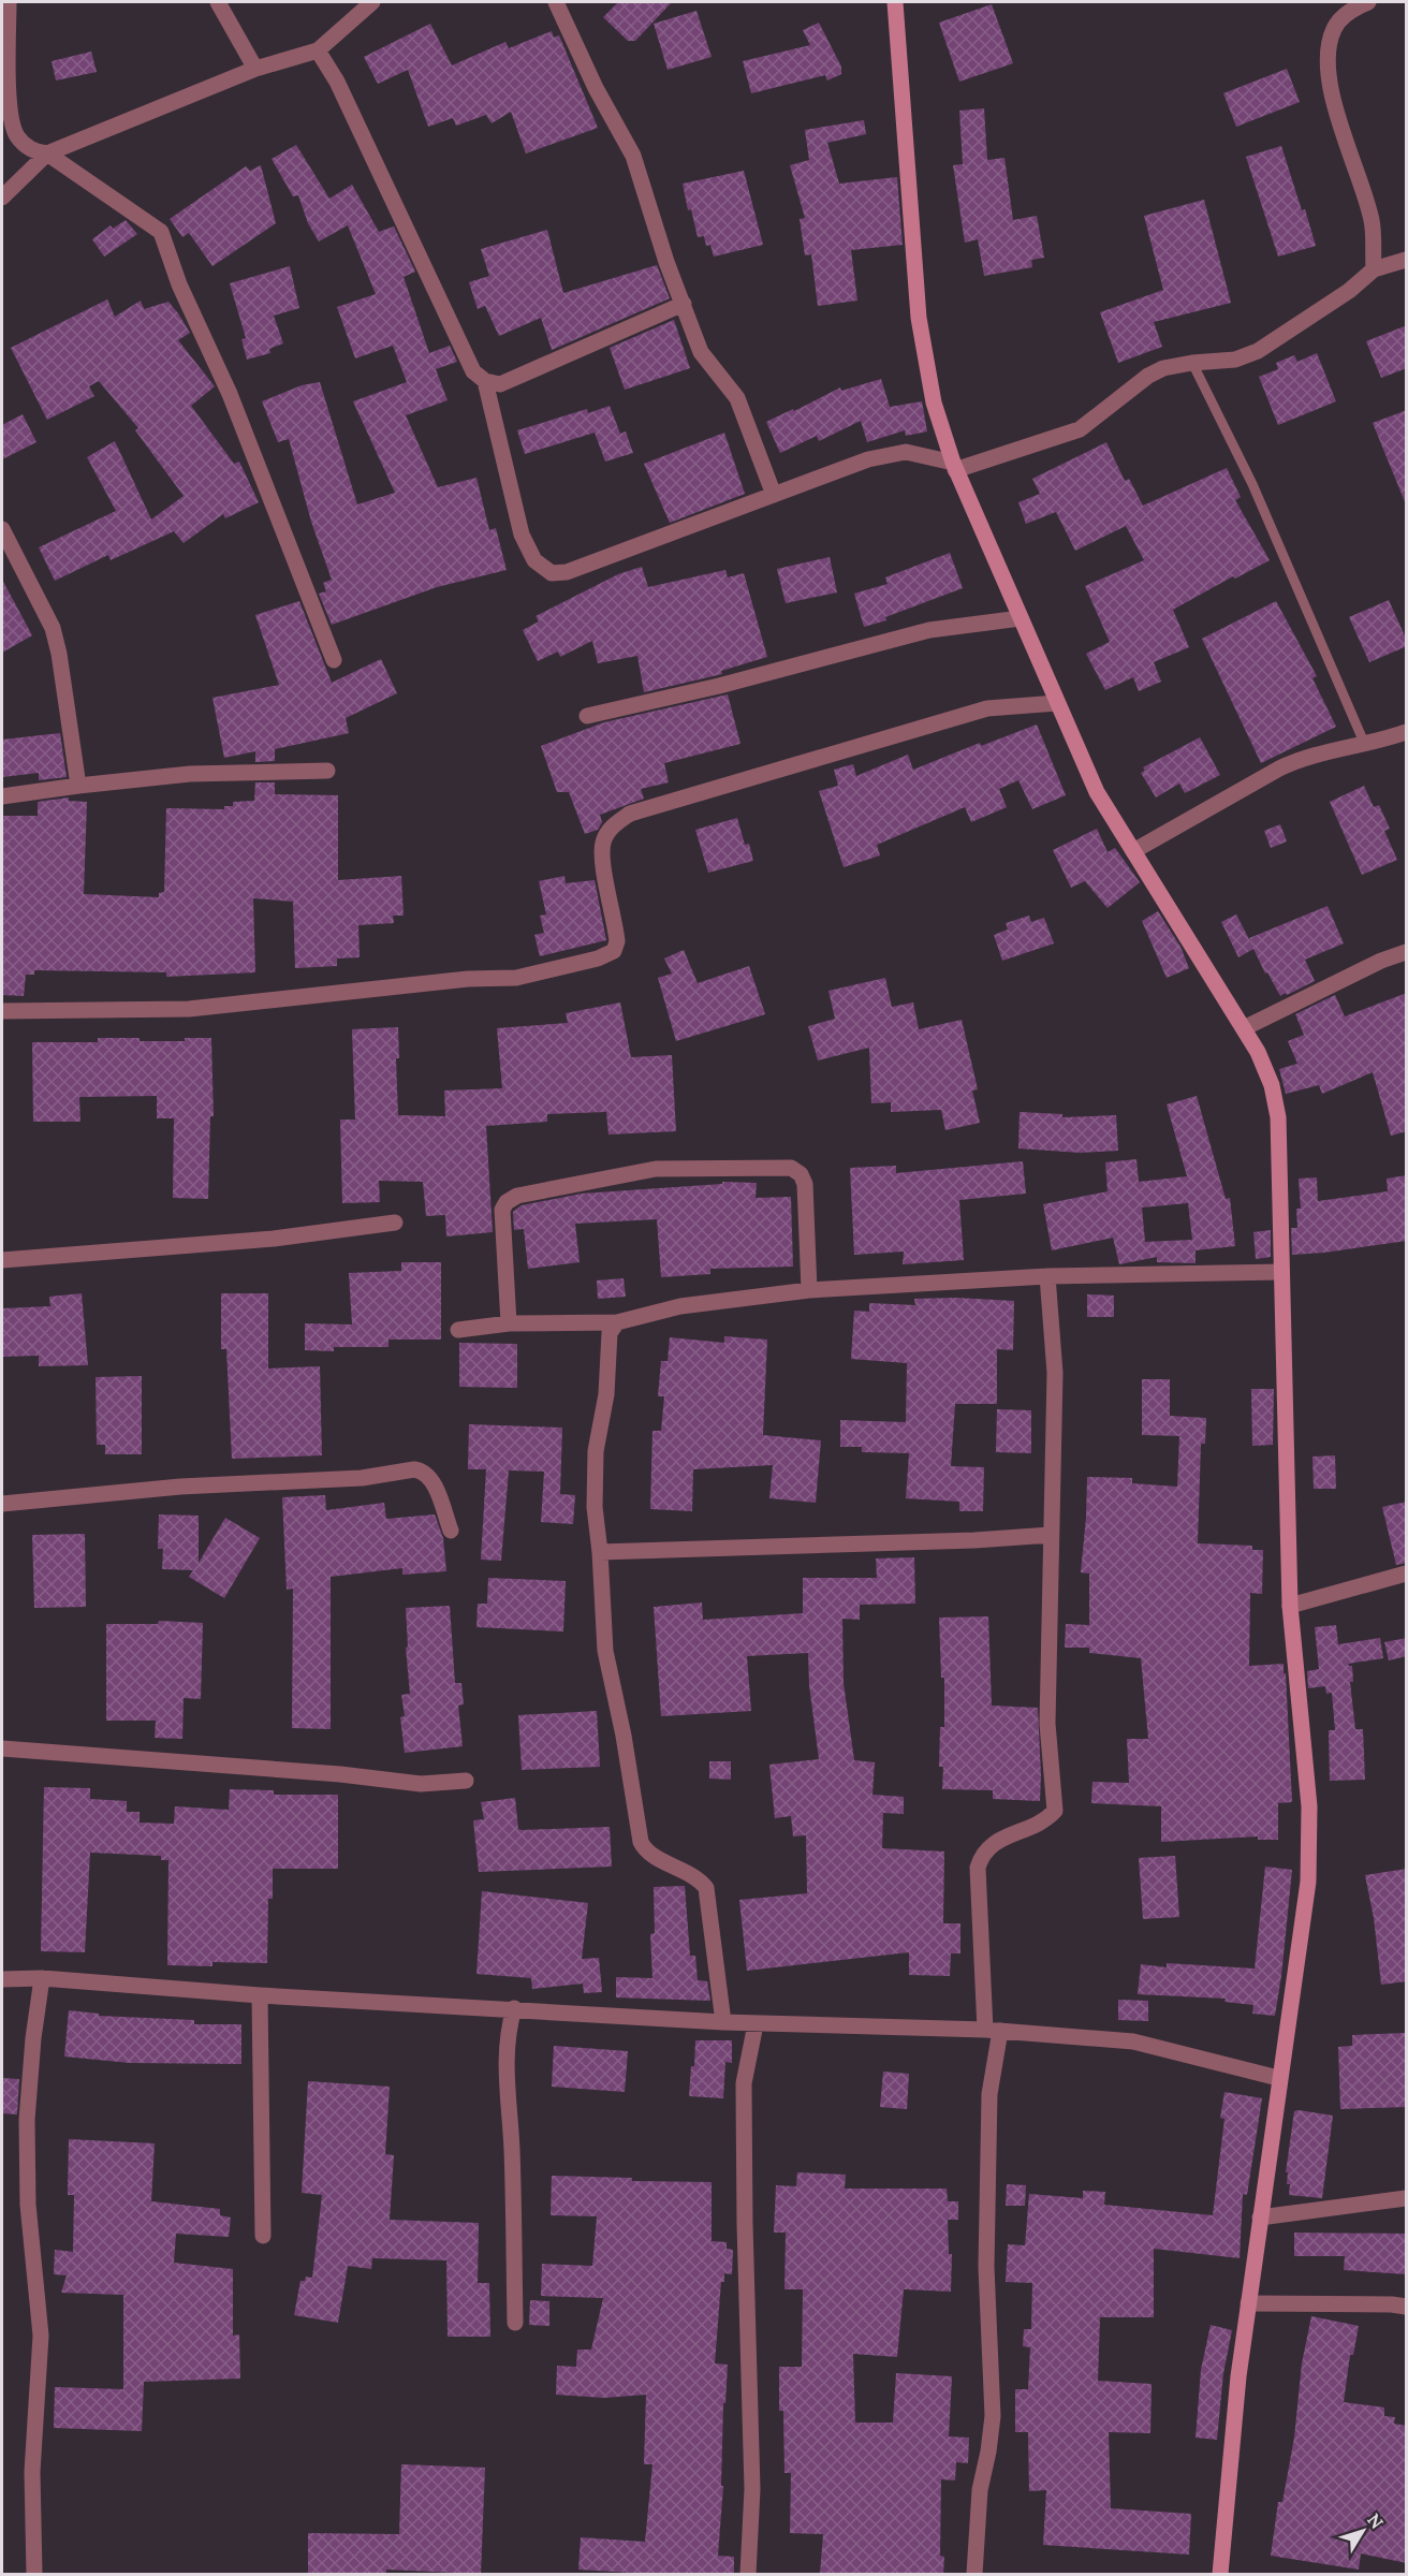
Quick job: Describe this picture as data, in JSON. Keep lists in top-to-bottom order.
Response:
{
  "north": "top right"
}
